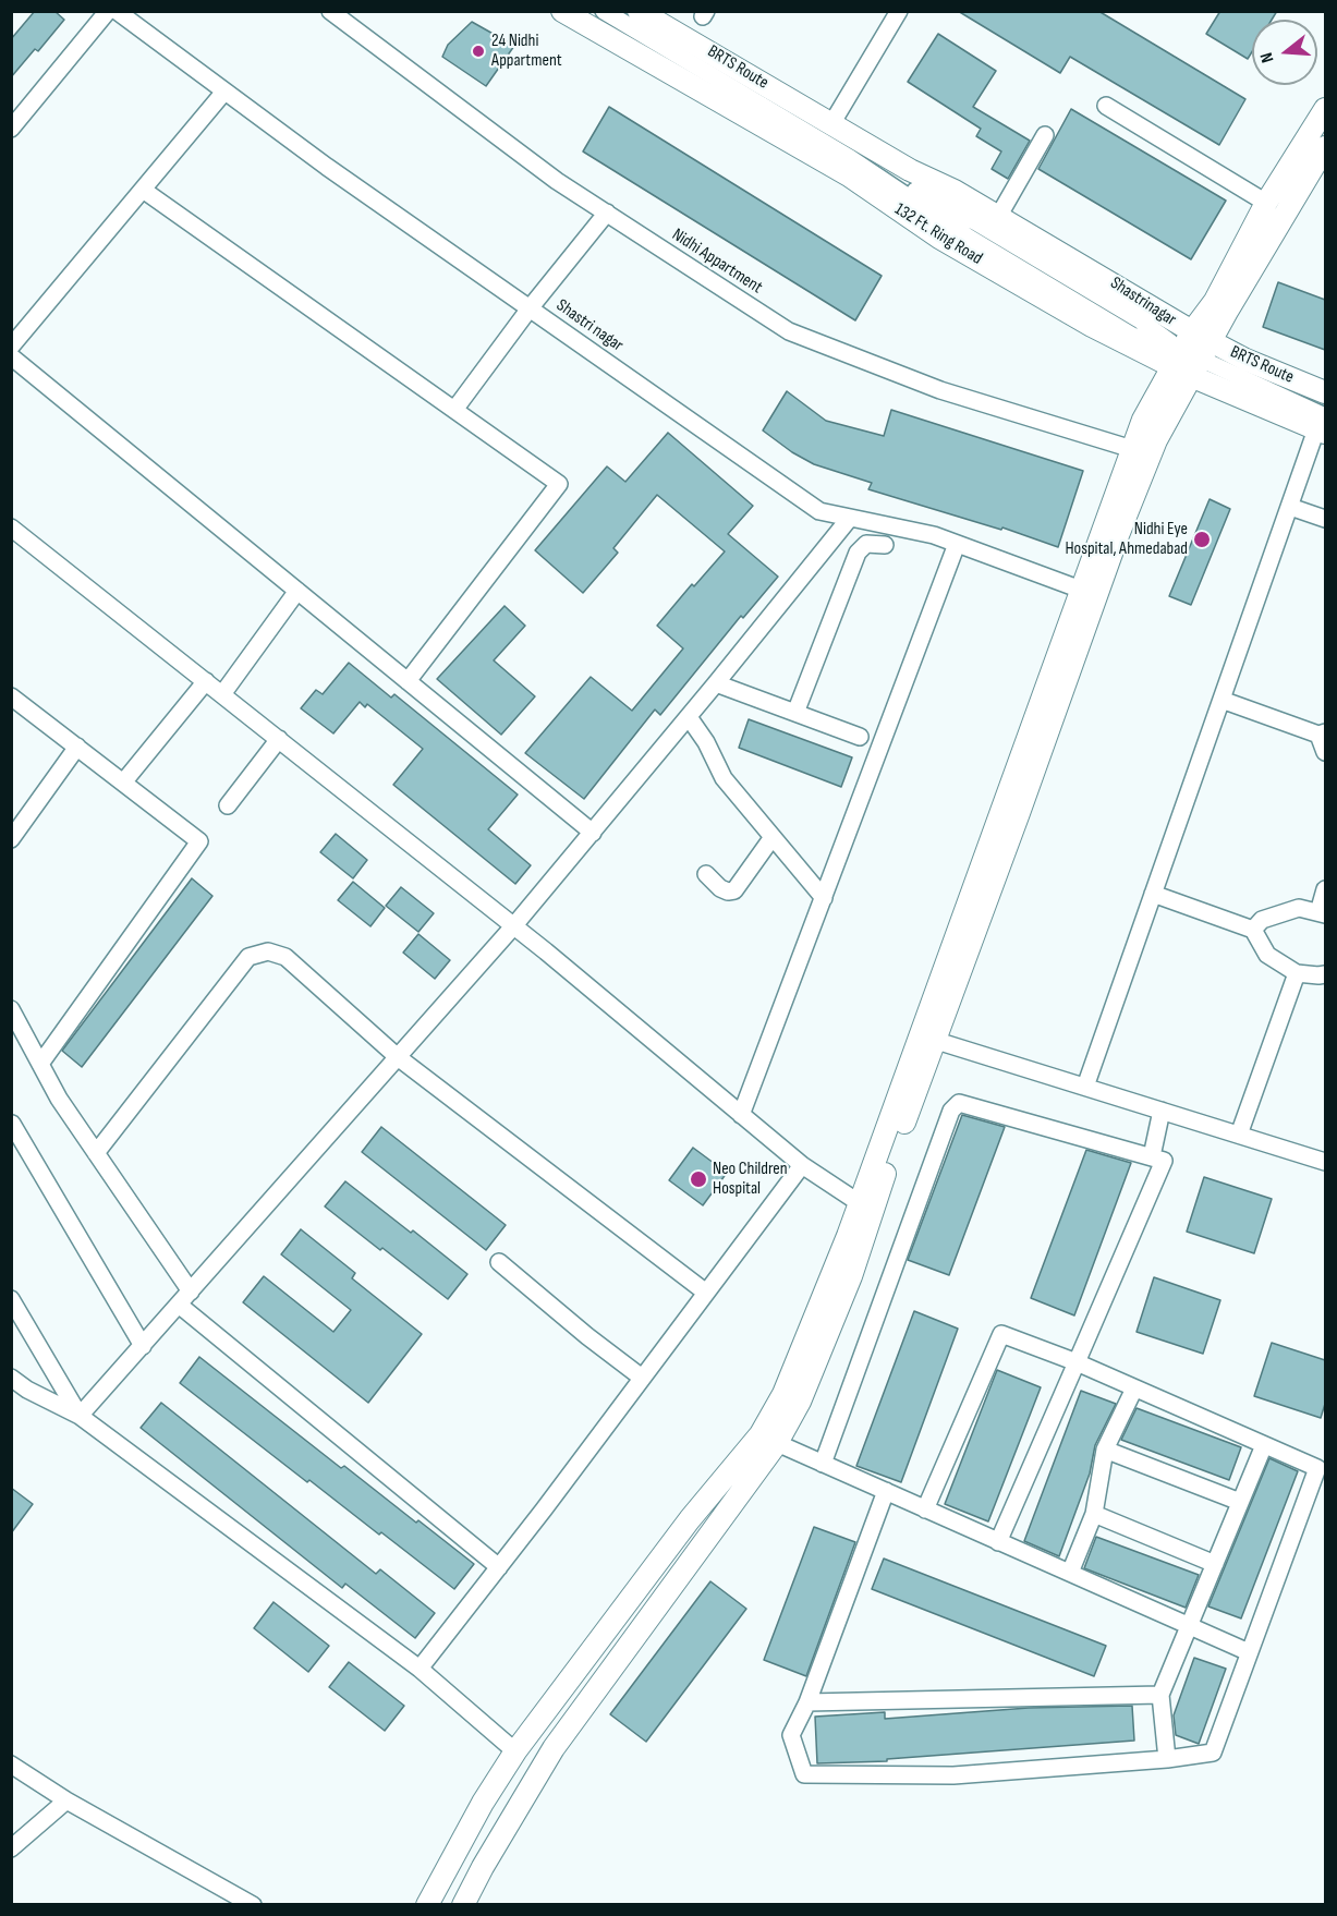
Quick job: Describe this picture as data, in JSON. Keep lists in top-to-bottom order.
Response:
{
  "streets": {
    "main road": ["132 Ft. Ring Road"],
    "street": [
      "BRTS Route",
      "Nidhi Appartment",
      "Shastrinagar",
      "Shastri nagar"
    ]
  },
  "crossings": [
    ["BRTS Route", "Shastrinagar"],
    ["132 Ft. Ring Road", "Shastrinagar"]
  ],
  "places": ["24 Nidhi Appartment", "Nidhi Eye Hospital, Ahmedabad", "Neo Children Hospital"],
  "north": "left"
}
